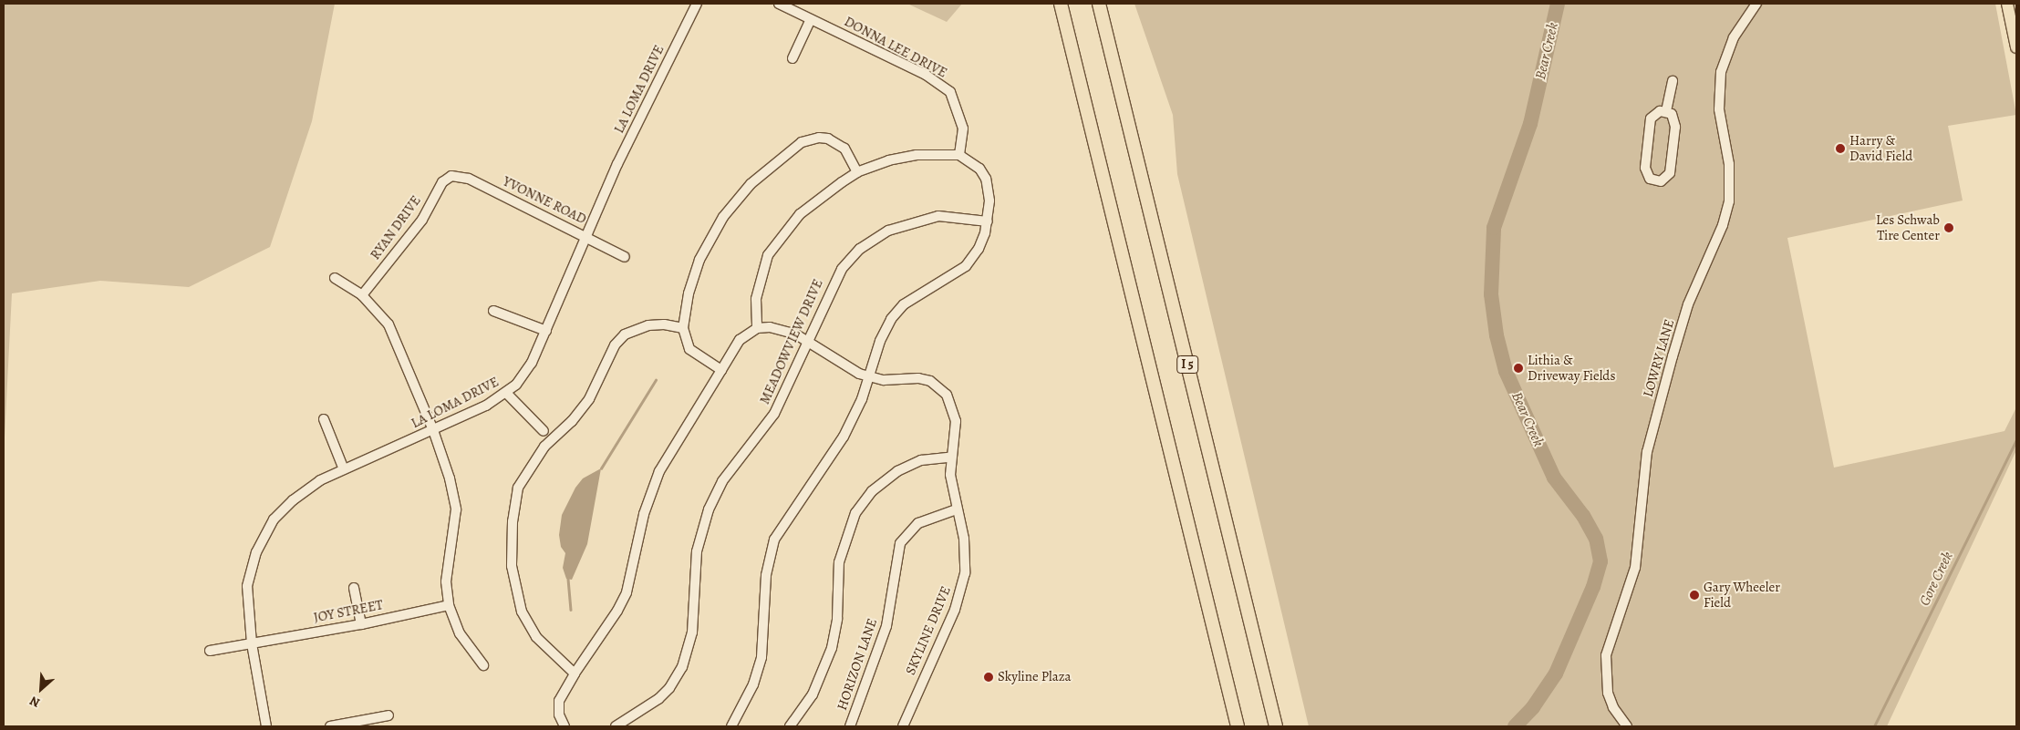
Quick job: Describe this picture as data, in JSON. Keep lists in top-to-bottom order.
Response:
{
  "streets": {
    "highway": ["I 5"],
    "street": [
      "DONNA LEE DRIVE",
      "LA LOMA DRIVE",
      "YVONNE ROAD",
      "RYAN DRIVE",
      "MEADOWVIEW DRIVE",
      "LOWRY LANE",
      "JOY STREET",
      "SKYLINE DRIVE",
      "HORIZON LANE"
    ]
  },
  "crossings": [
    ["LA LOMA DRIVE", "YVONNE ROAD"],
    ["LA LOMA DRIVE", "JOY STREET"],
    ["YVONNE ROAD", "RYAN DRIVE"],
    ["MEADOWVIEW DRIVE", "SKYLINE DRIVE"],
    ["SKYLINE DRIVE", "HORIZON LANE"]
  ],
  "water": ["Bear Creek", "Gore Creek"],
  "places": [
    "Harry & David Field",
    "Les Schwab Tire Center",
    "Lithia & Driveway Fields",
    "Gary Wheeler Field",
    "Skyline Plaza"
  ],
  "north": "bottom left"
}
